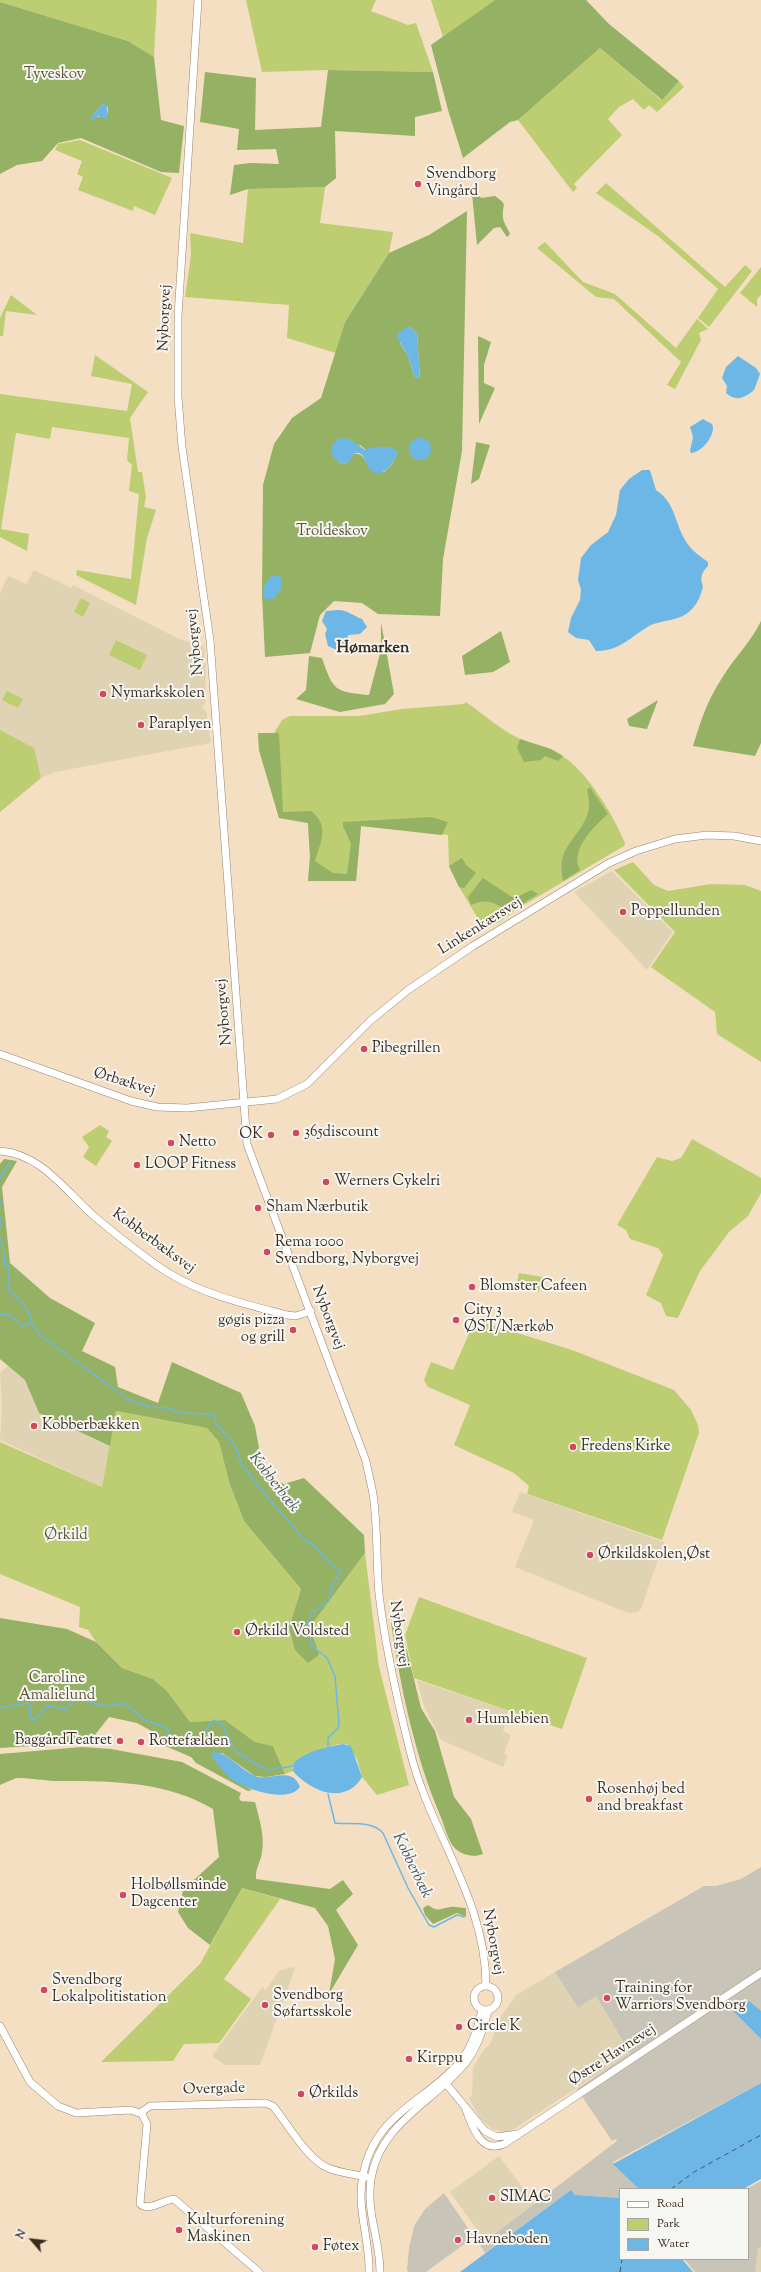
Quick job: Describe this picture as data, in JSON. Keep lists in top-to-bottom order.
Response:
{
  "streets": {
    "street": [
      "Nyborgvej",
      "Linkenkærsvej",
      "Ørbækvej",
      "Kobberbæksvej",
      "Østre Havnevej",
      "Overgade"
    ]
  },
  "crossings": [
    ["Nyborgvej", "Linkenkærsvej"],
    ["Nyborgvej", "Ørbækvej"],
    ["Nyborgvej", "Kobberbæksvej"],
    ["Linkenkærsvej", "Ørbækvej"]
  ],
  "districts": ["Hømarken"],
  "water": ["Kobberbæk"],
  "parks": [
    "Tyveskov",
    "Troldeskov",
    "Ørkild",
    "Caroline Amalielund"
  ],
  "places": [
    "Svendborg Vingård",
    "Nymarkskolen",
    "Paraplyen",
    "Poppellunden",
    "Pibegrillen",
    "365discount",
    "OK",
    "Netto",
    "LOOP Fitness",
    "Werners Cykelri",
    "Sham Nærbutik",
    "Rema 1000 Svendborg, Nyborgvej",
    "Blomster Cafeen",
    "City 3 ØST/Nærkøb",
    "gøgis pizza og grill",
    "Kobberbækken",
    "Fredens Kirke",
    "Ørkildskolen,Øst",
    "Ørkild Voldsted",
    "Humlebien",
    "BaggårdTeatret",
    "Rottefælden",
    "Rosenhøj bed and breakfast",
    "Holbøllsminde Dagcenter",
    "Svendborg Lokalpolitistation",
    "Training for Warriors Svendborg",
    "Svendborg Søfartsskole",
    "Circle K",
    "Kirppu",
    "Ørkilds",
    "SIMAC",
    "Kulturforening Maskinen",
    "Havneboden",
    "Føtex"
  ],
  "legend": ["Road", "Park", "Water"],
  "north": "top left"
}
